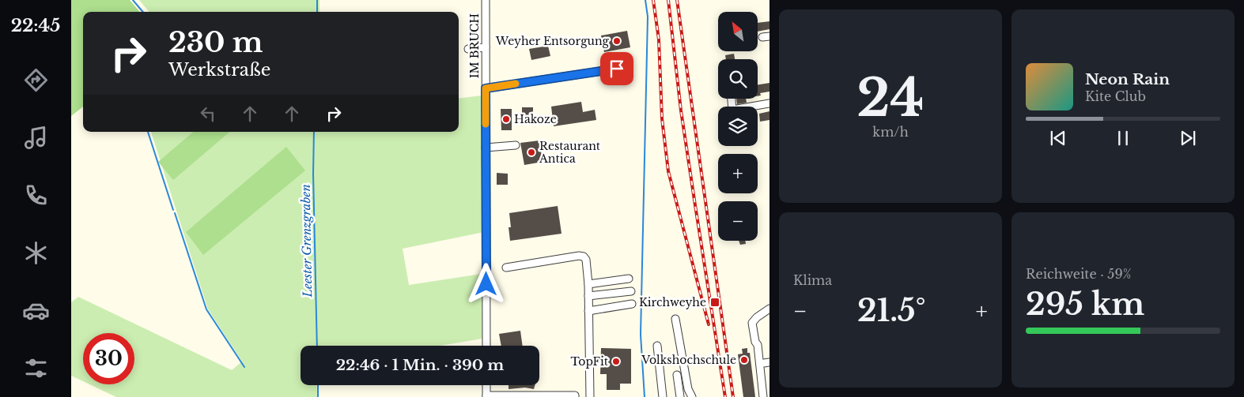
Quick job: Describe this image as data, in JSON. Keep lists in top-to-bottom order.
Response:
{
  "streets": {
    "street": ["IM BRUCH"]
  },
  "water": ["Leester Grenzgraben"],
  "places": {
    "other": [
      "Weyher Entsorgung",
      "Hakoze",
      "Restaurant Antica",
      "Volkshochschule",
      "TopFit"
    ],
    "transit": ["Kirchweyhe"]
  },
  "north": "top left",
  "page": {
    "tabs": "22:45",
    "tile": [
      ["24", "km/h"],
      "Klima",
      ["Reichweite · 59%", "295 km"]
    ],
    "map_buttons": ["+", "−"],
    "turn": ["230 m", "Werkstraße"],
    "song": ["Neon Rain", "Kite Club"],
    "heat": ["−", "21.5°", "+"],
    "limit": "30",
    "trip": "22:46 · 1 Min. · 390 m"
  }
}
